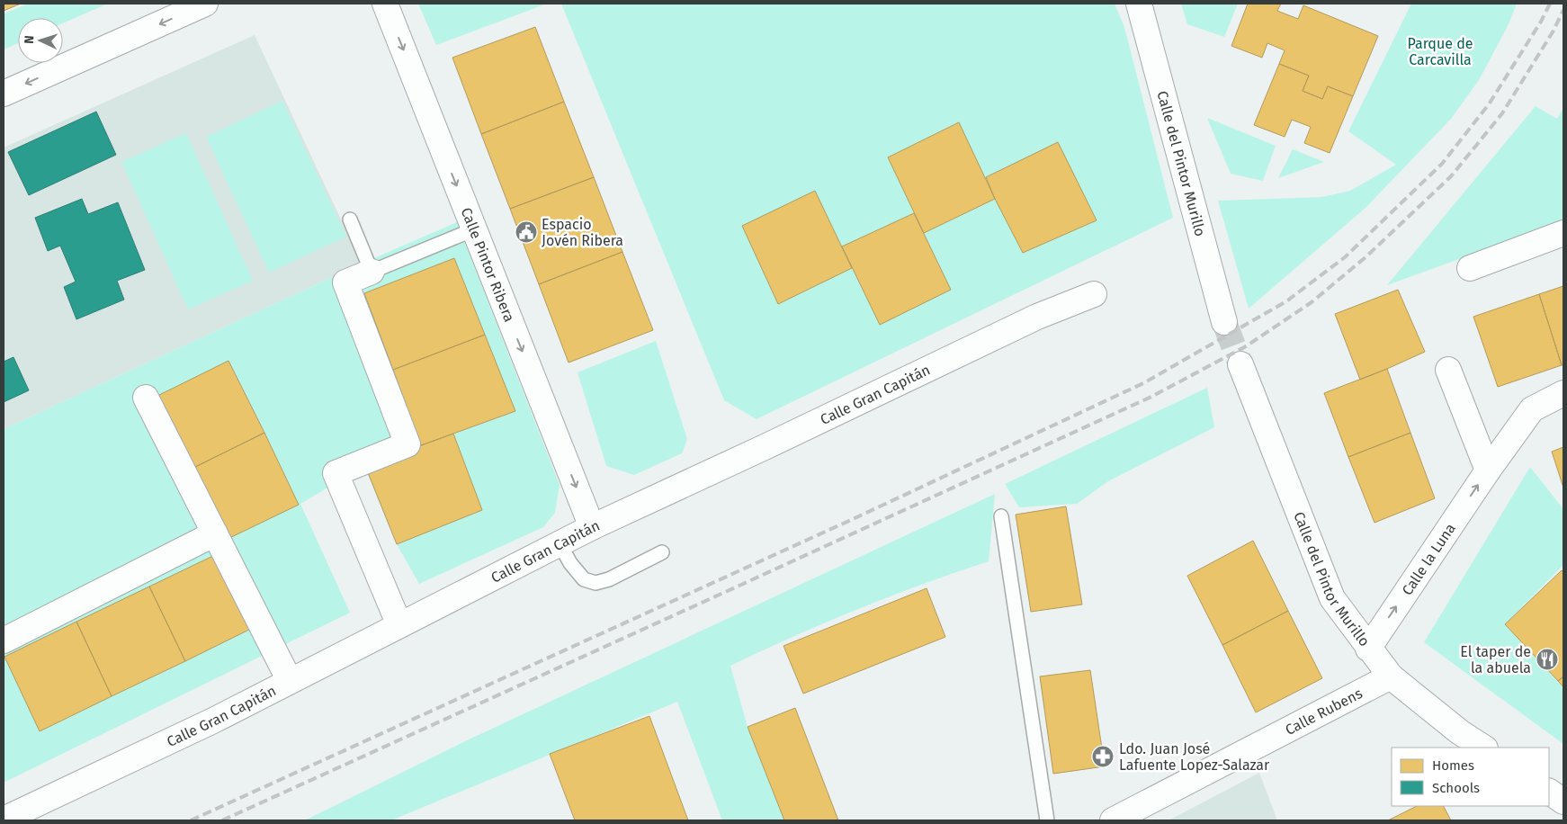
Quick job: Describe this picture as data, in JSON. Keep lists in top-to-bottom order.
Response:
{
  "streets": {
    "street": [
      "Calle del Pintor Murillo",
      "Calle Pintor Ribera",
      "Calle Gran Capitán",
      "Calle la Luna",
      "Calle Rubens"
    ]
  },
  "crossings": [
    ["Calle del Pintor Murillo", "Calle la Luna"],
    ["Calle del Pintor Murillo", "Calle Rubens"],
    ["Calle Pintor Ribera", "Calle Gran Capitán"]
  ],
  "one_way": ["Calle Pintor Ribera", "Calle la Luna"],
  "parks": ["Parque de Carcavilla"],
  "places": {
    "public building": ["Espacio Jovén Ribera"],
    "restaurant": ["El taper de la abuela"],
    "pharmacy": ["Ldo. Juan José Lafuente Lopez-Salazar"]
  },
  "legend": ["Homes", "Schools"],
  "north": "left"
}
